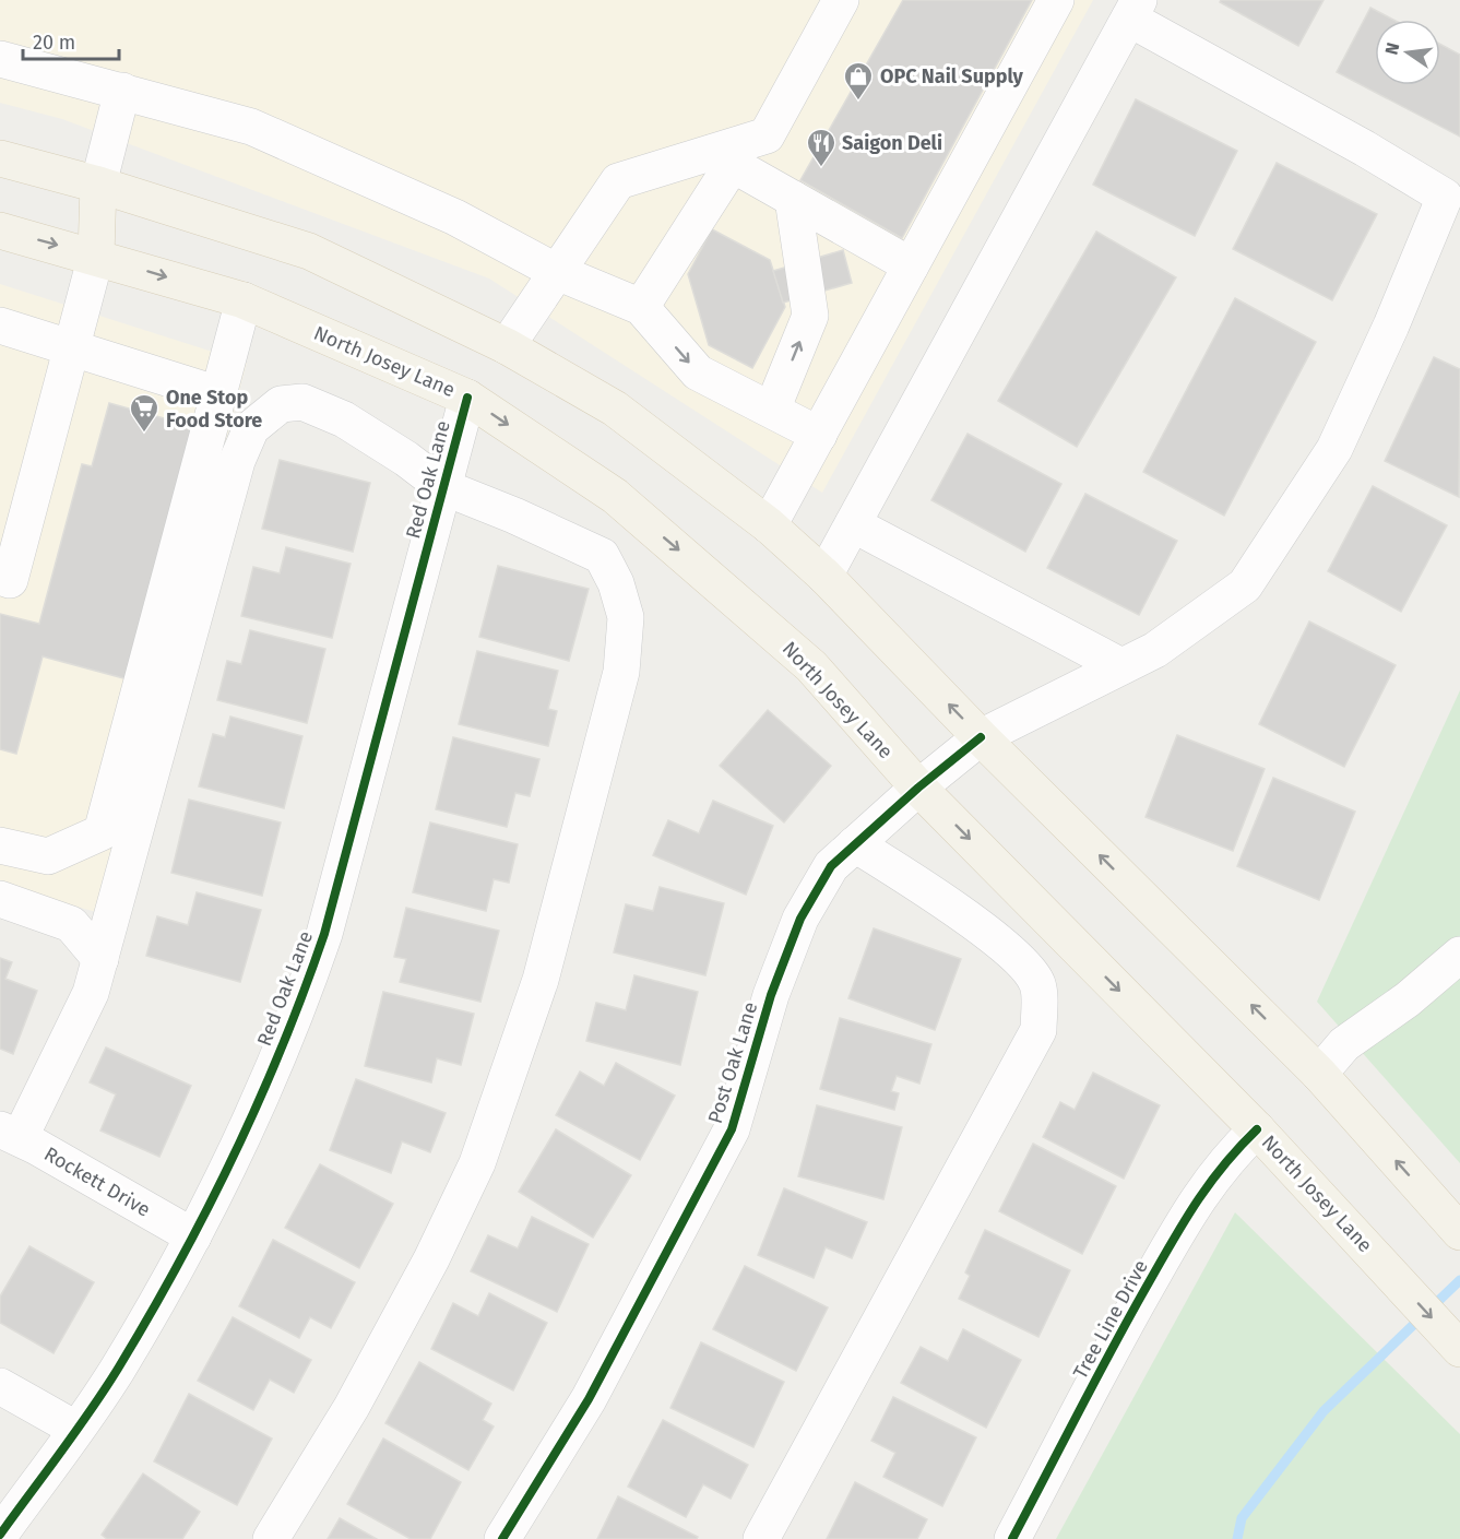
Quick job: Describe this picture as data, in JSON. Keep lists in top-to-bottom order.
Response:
{
  "streets": {
    "main road": ["North Josey Lane"],
    "street": [
      "Red Oak Lane",
      "Post Oak Lane",
      "Rockett Drive",
      "Tree Line Drive"
    ]
  },
  "crossings": [
    ["North Josey Lane", "Red Oak Lane"],
    ["North Josey Lane", "Post Oak Lane"],
    ["North Josey Lane", "Tree Line Drive"],
    ["Red Oak Lane", "Rockett Drive"]
  ],
  "places": {
    "shop": ["OPC Nail Supply"],
    "restaurant": ["Saigon Deli"],
    "supermarket": ["One Stop Food Store"]
  },
  "scale_bar": "20 m",
  "north": "left"
}
